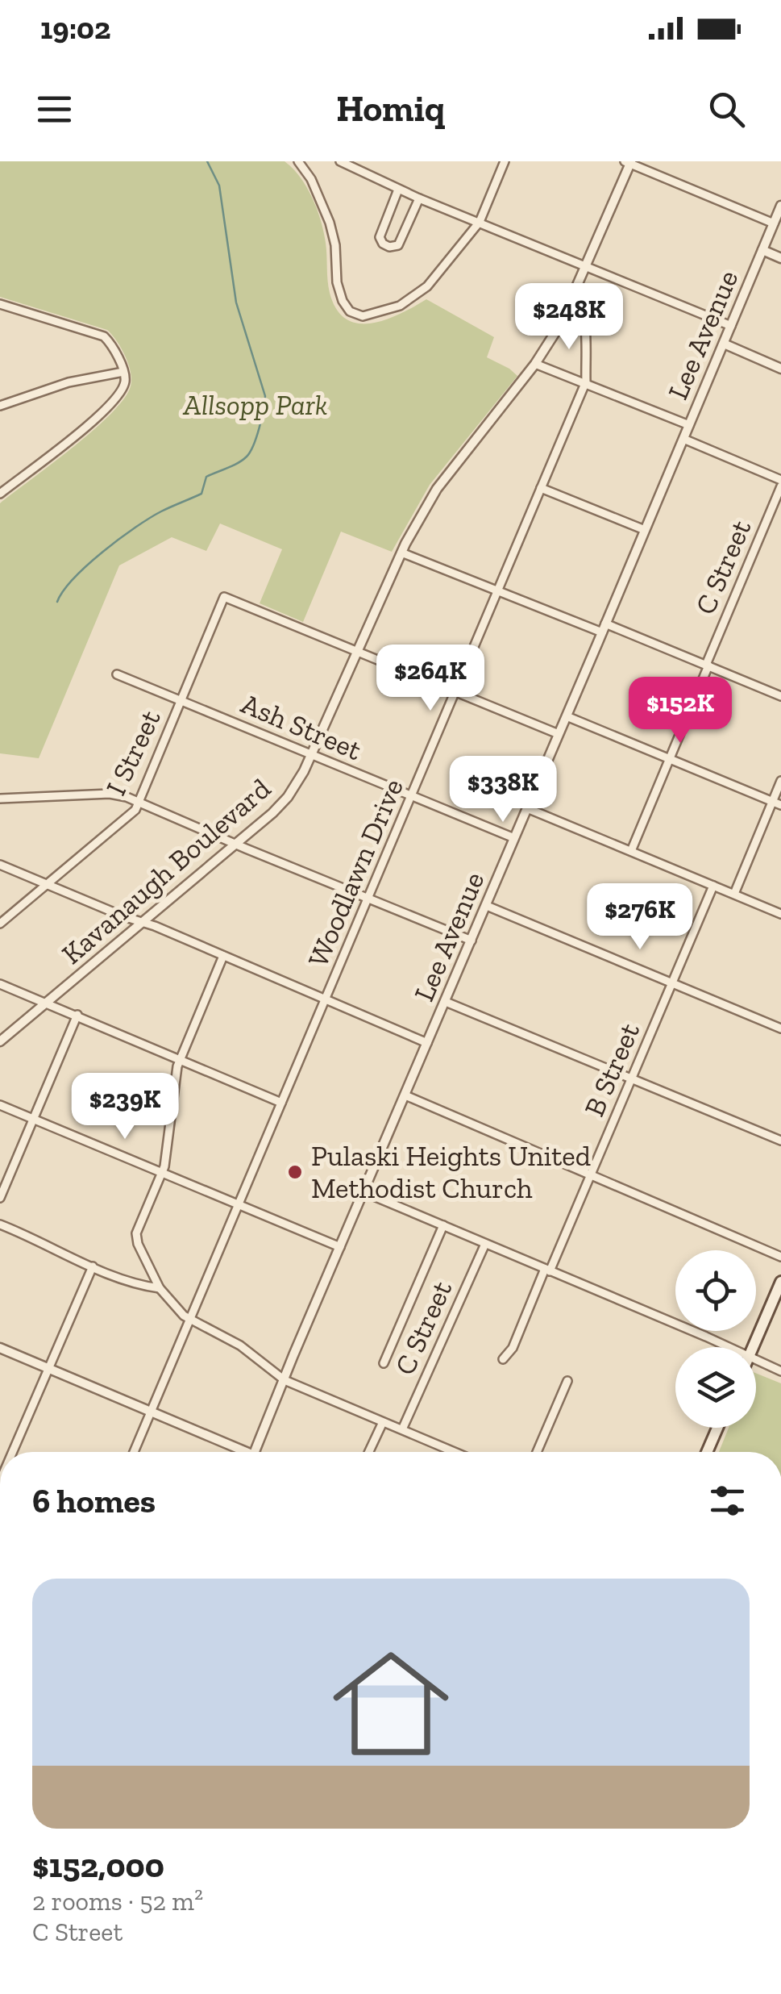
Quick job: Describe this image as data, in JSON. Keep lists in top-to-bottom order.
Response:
{
  "streets": {
    "street": [
      "Lee Avenue",
      "C Street",
      "Ash Street",
      "I Street",
      "Kavanaugh Boulevard",
      "Woodlawn Drive",
      "B Street"
    ]
  },
  "crossings": [
    ["Lee Avenue", "Ash Street"],
    ["Ash Street", "I Street"],
    ["Ash Street", "Kavanaugh Boulevard"],
    ["Ash Street", "Woodlawn Drive"],
    ["I Street", "Kavanaugh Boulevard"],
    ["Kavanaugh Boulevard", "Woodlawn Drive"]
  ],
  "parks": ["Allsopp Park"],
  "places": ["Pulaski Heights United Methodist Church"],
  "page": {
    "status": "19:02",
    "header": "Homiq",
    "price": [
      "$248K",
      "$264K",
      "$152K",
      "$338K",
      "$276K",
      "$239K"
    ],
    "heading": "6 homes",
    "list": [
      {
        "name": "$152,000",
        "note": "2 rooms · 52 m² · C Street"
      }
    ]
  }
}
